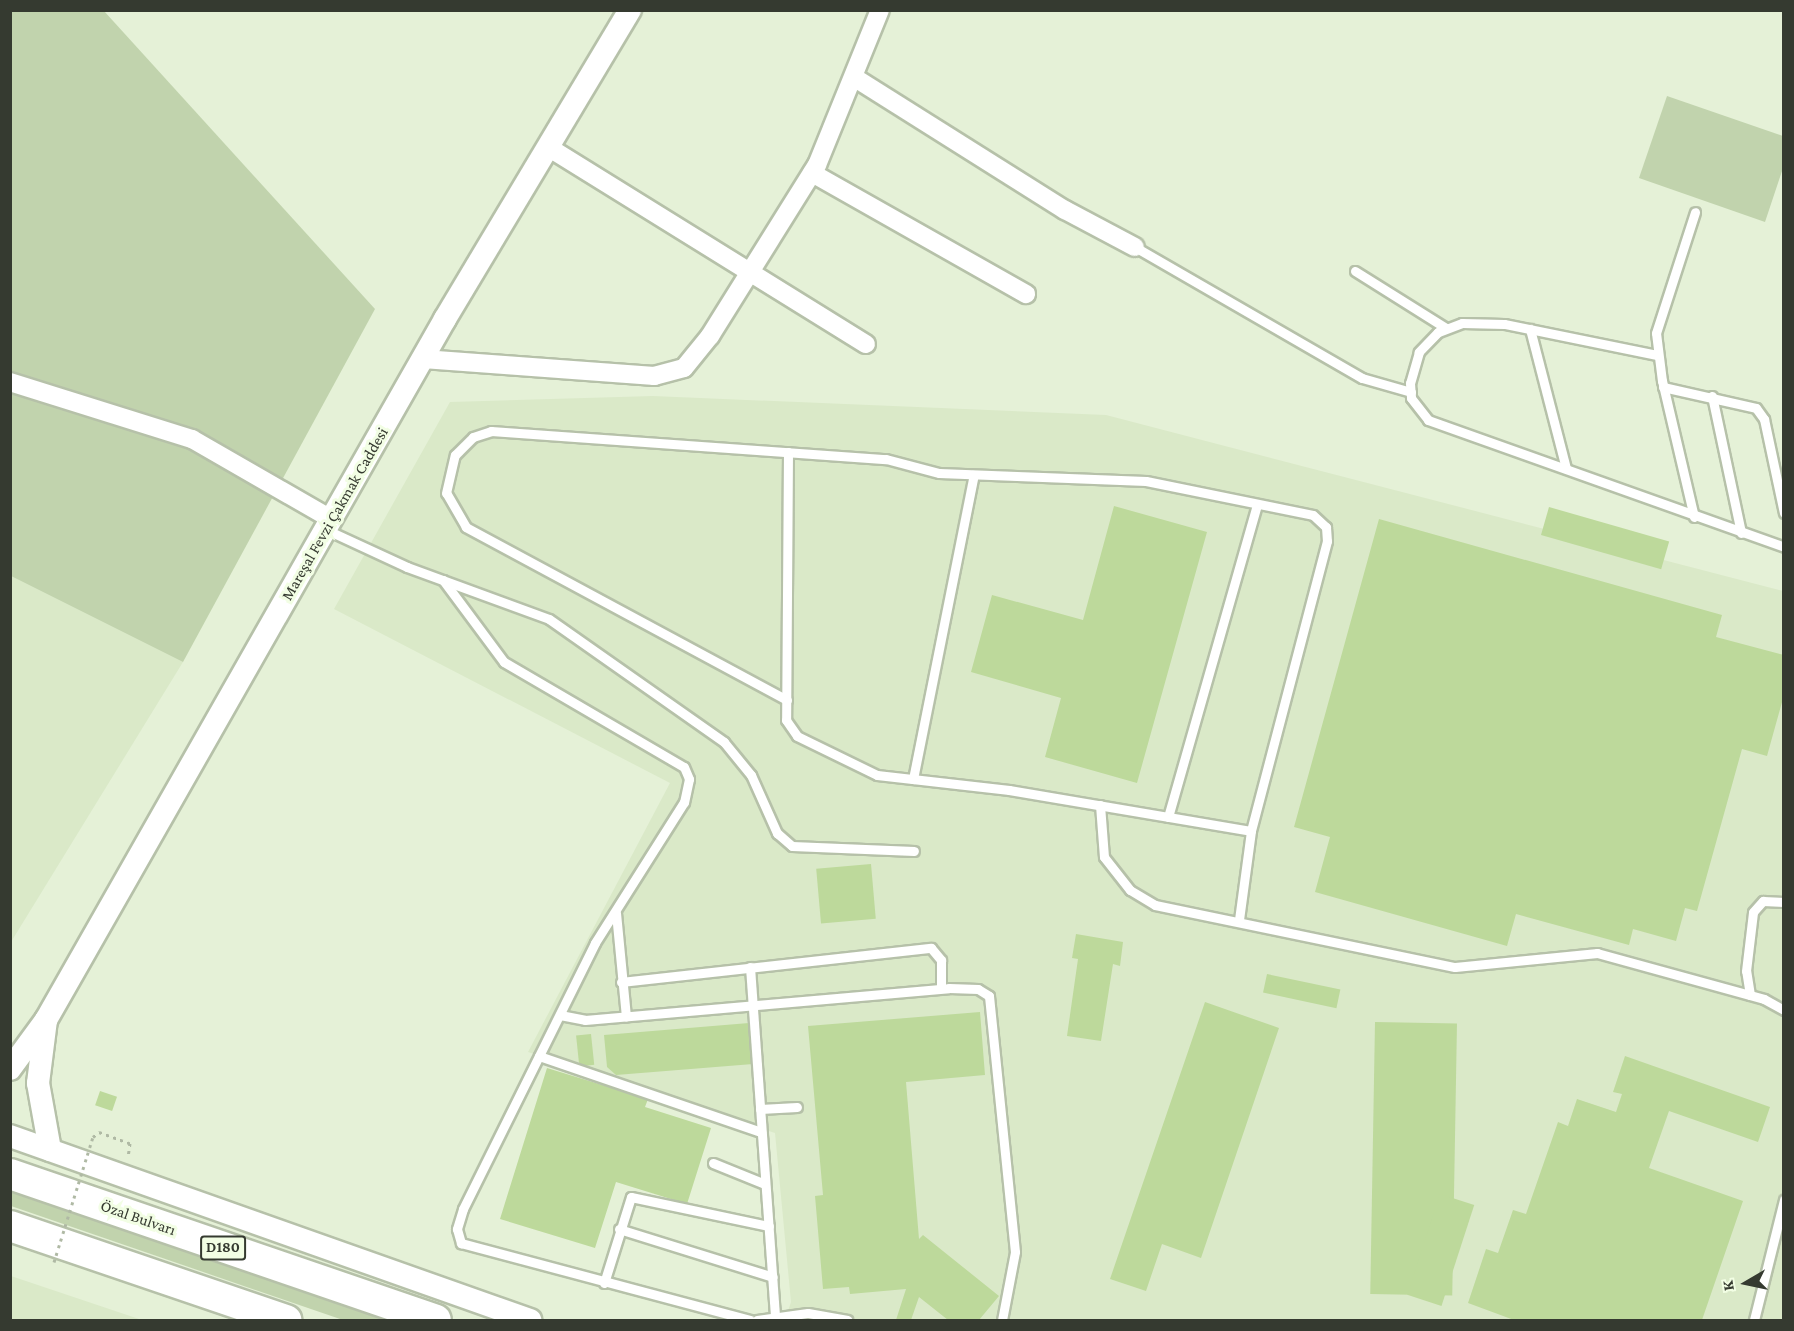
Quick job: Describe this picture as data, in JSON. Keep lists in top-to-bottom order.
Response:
{
  "streets": {
    "highway": ["Özal Bulvarı", "D180"],
    "street": ["Mareşal Fevzi Çakmak Caddesi"]
  },
  "north": "left"
}
